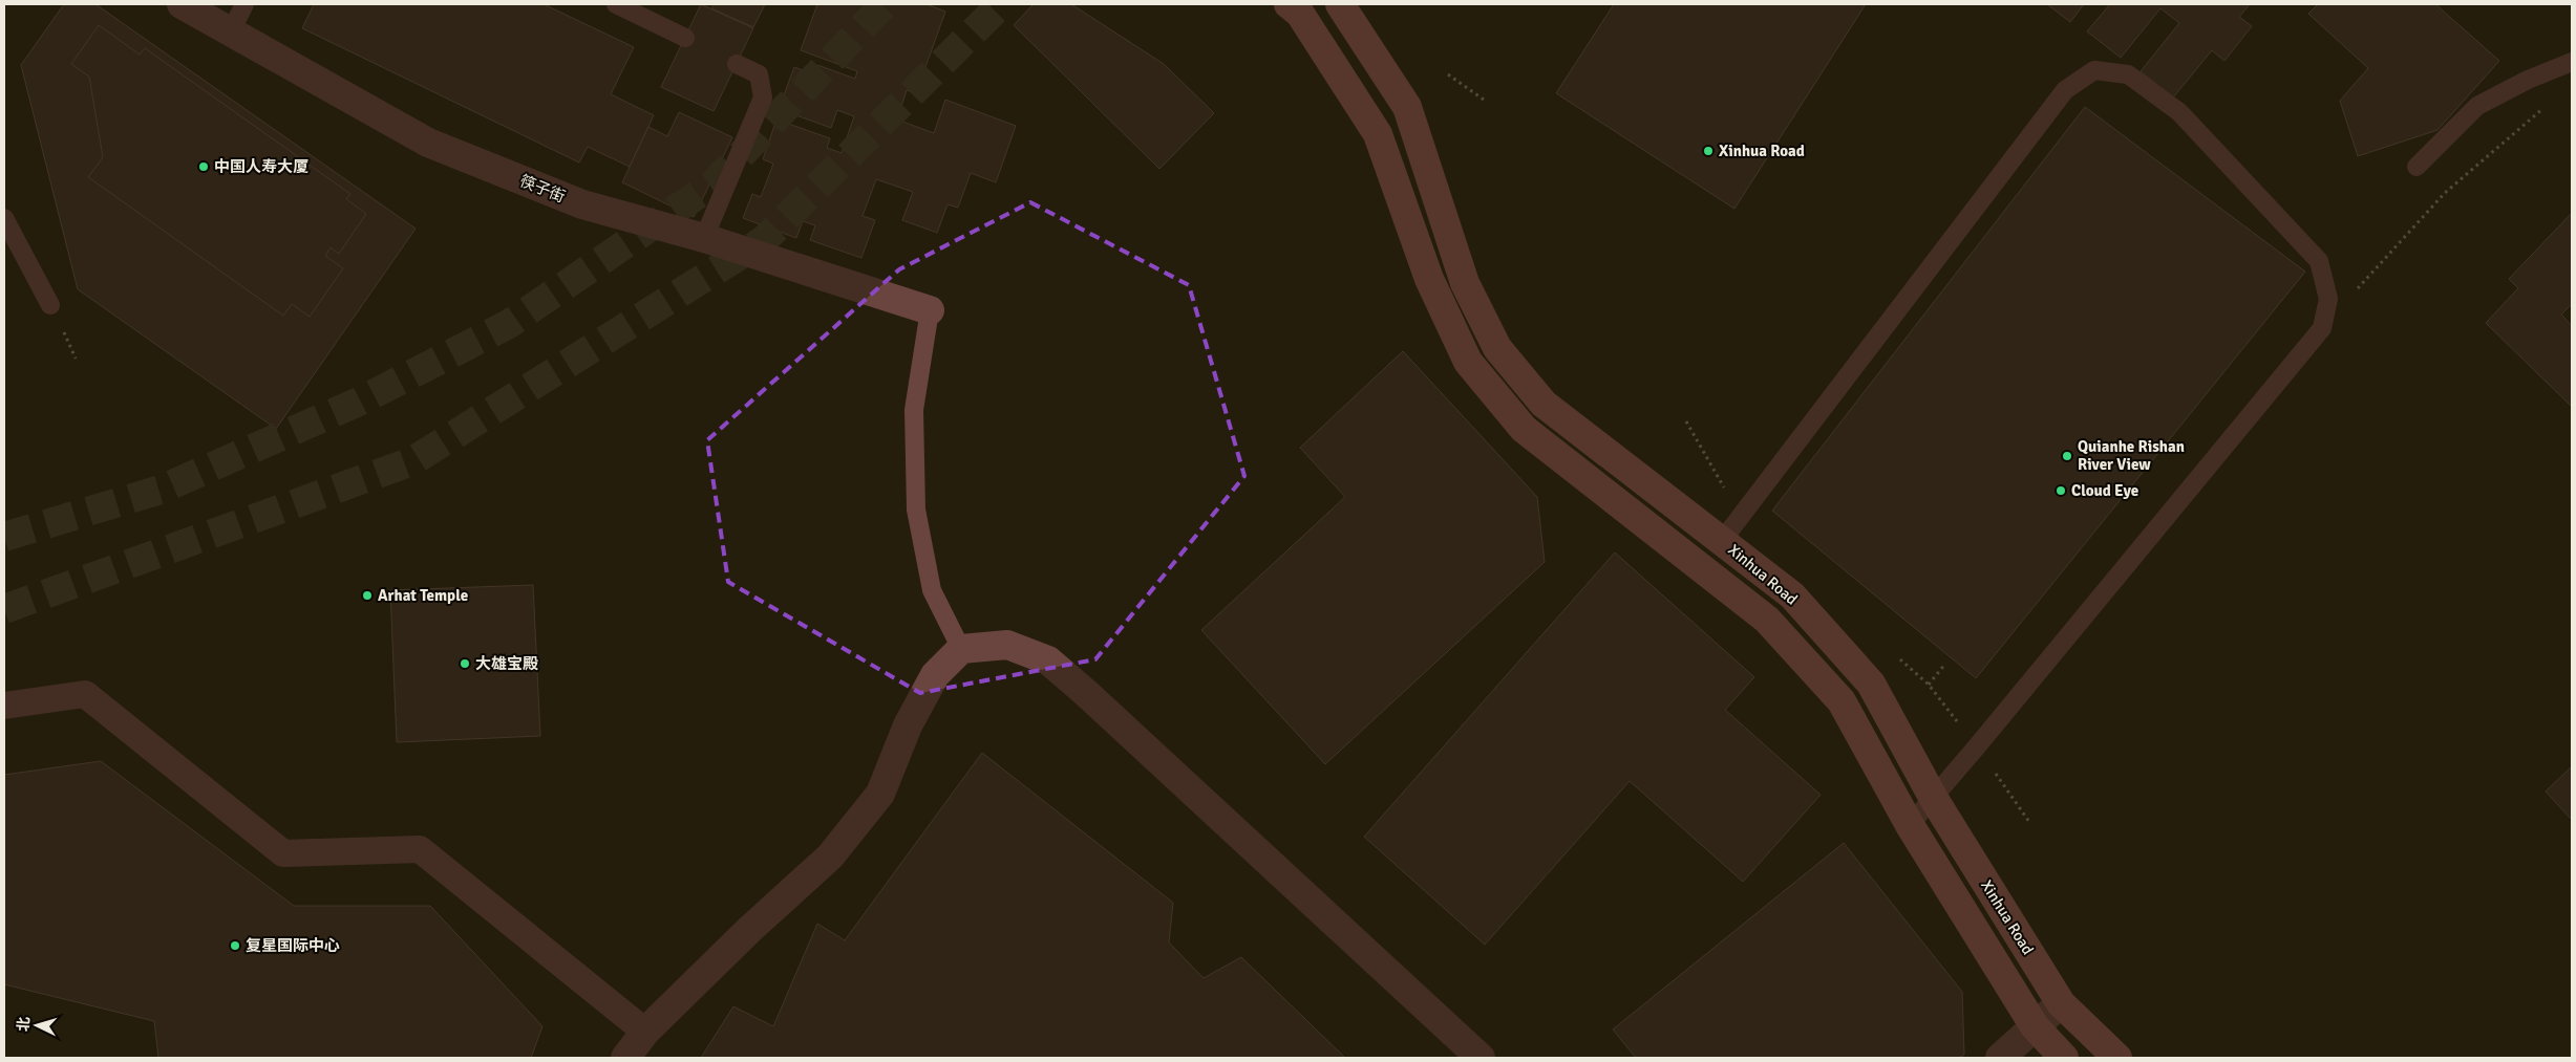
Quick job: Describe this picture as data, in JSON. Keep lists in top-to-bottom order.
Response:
{
  "streets": {
    "main road": ["Xinhua Road"],
    "street": ["筷子街"]
  },
  "places": [
    "Xinhua Road",
    "中国人寿大厦",
    "Quianhe Rishan River View",
    "Cloud Eye",
    "Arhat Temple",
    "大雄宝殿",
    "复星国际中心"
  ],
  "north": "left"
}
